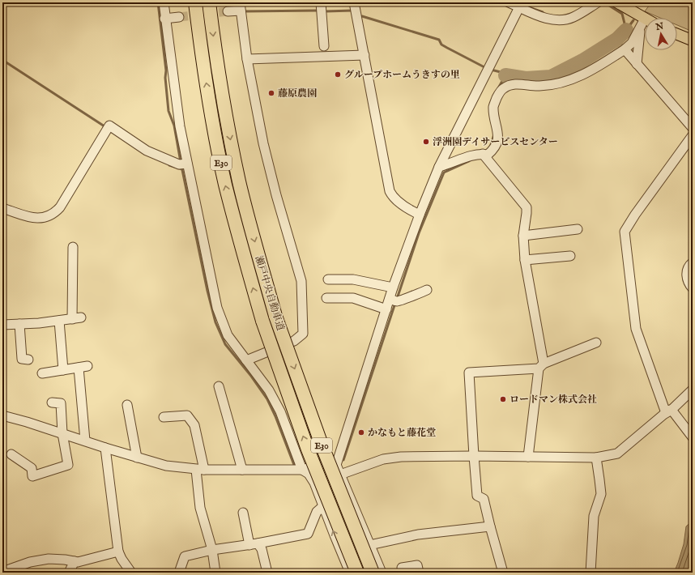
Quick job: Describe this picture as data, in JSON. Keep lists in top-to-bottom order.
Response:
{
  "streets": {
    "highway": ["E30", "瀬戸中央自動車道"]
  },
  "places": [
    "グループホームうきすの里",
    "藤原農園",
    "浮洲園デイサービスセンター",
    "ロードマン株式会社",
    "かなもと藤花堂"
  ],
  "north": "top"
}
